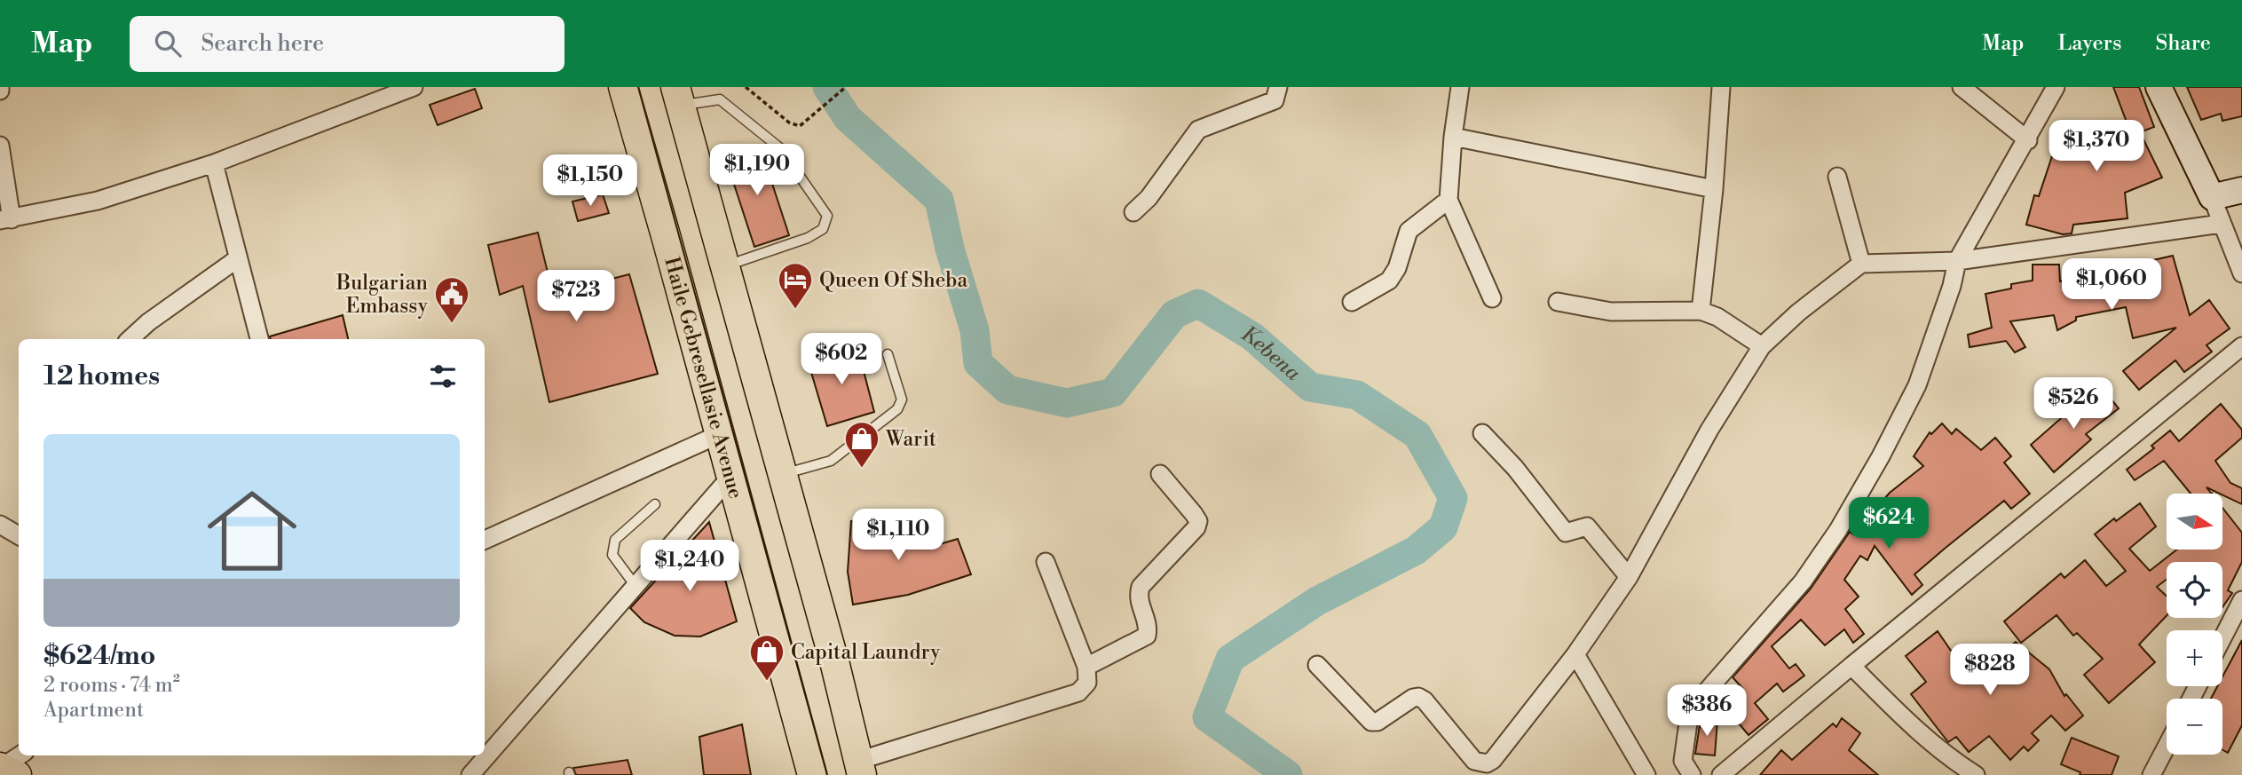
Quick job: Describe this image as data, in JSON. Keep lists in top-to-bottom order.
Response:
{
  "streets": {
    "main road": ["Haile Gebresellasie Avenue"]
  },
  "water": ["Kebena"],
  "places": {
    "hotel": ["Queen Of Sheba"],
    "public building": ["Bulgarian Embassy"],
    "shop": ["Warit", "Capital Laundry"]
  },
  "north": "right",
  "page": {
    "header": "Map",
    "search": "Search here",
    "nav": ["Map", "Layers", "Share"],
    "price": [
      "$1,370",
      "$1,190",
      "$1,150",
      "$1,060",
      "$723",
      "$602",
      "$526",
      "$624",
      "$1,110",
      "$1,240",
      "$828",
      "$386"
    ],
    "heading": "12 homes",
    "list": [
      {
        "name": "$624/mo",
        "note": "2 rooms · 74 m² · Apartment"
      }
    ],
    "map_buttons": ["+", "−"]
  }
}
